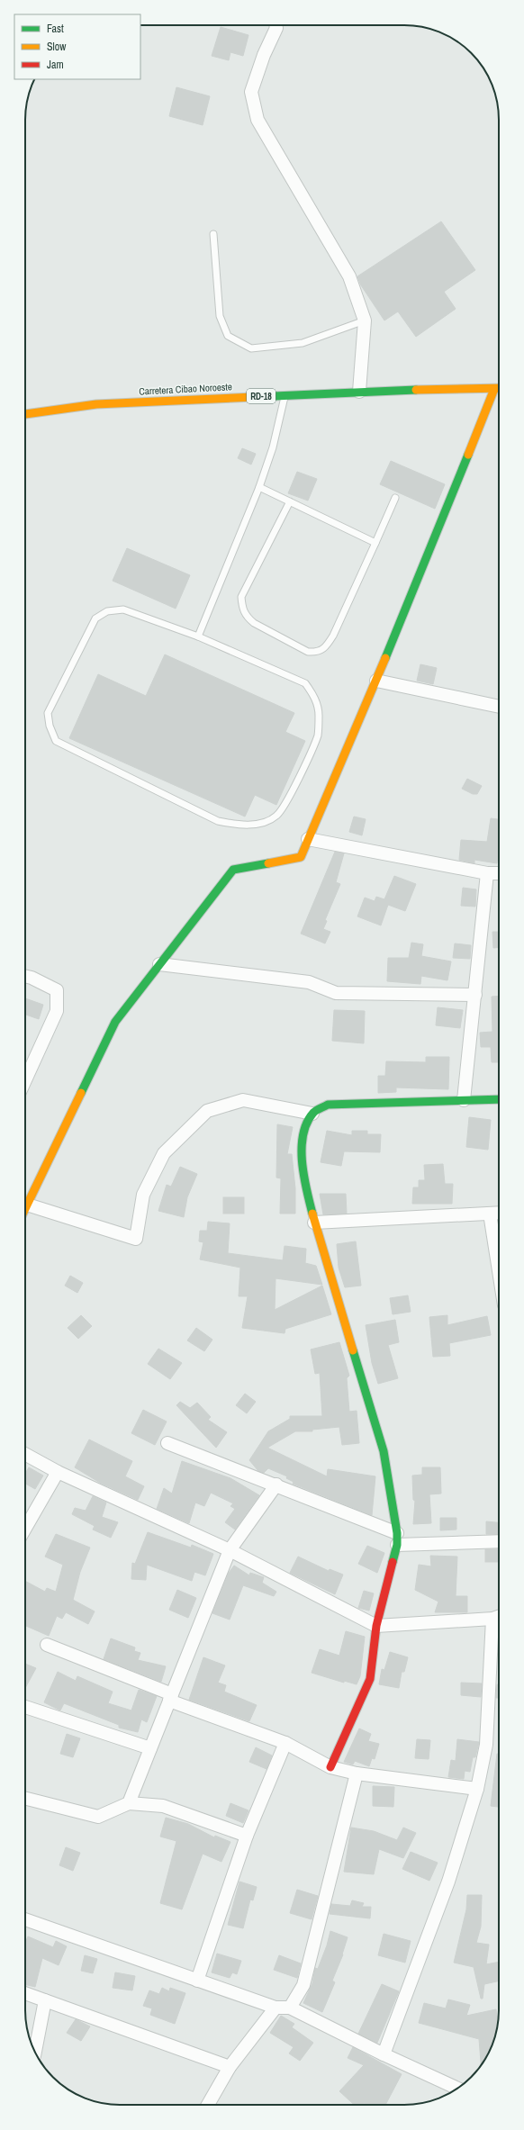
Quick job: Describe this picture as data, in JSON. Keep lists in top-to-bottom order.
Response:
{
  "streets": {
    "street": ["Carretera Cibao Noroeste", "RD-18"]
  },
  "legend": ["Fast", "Slow", "Jam"]
}
